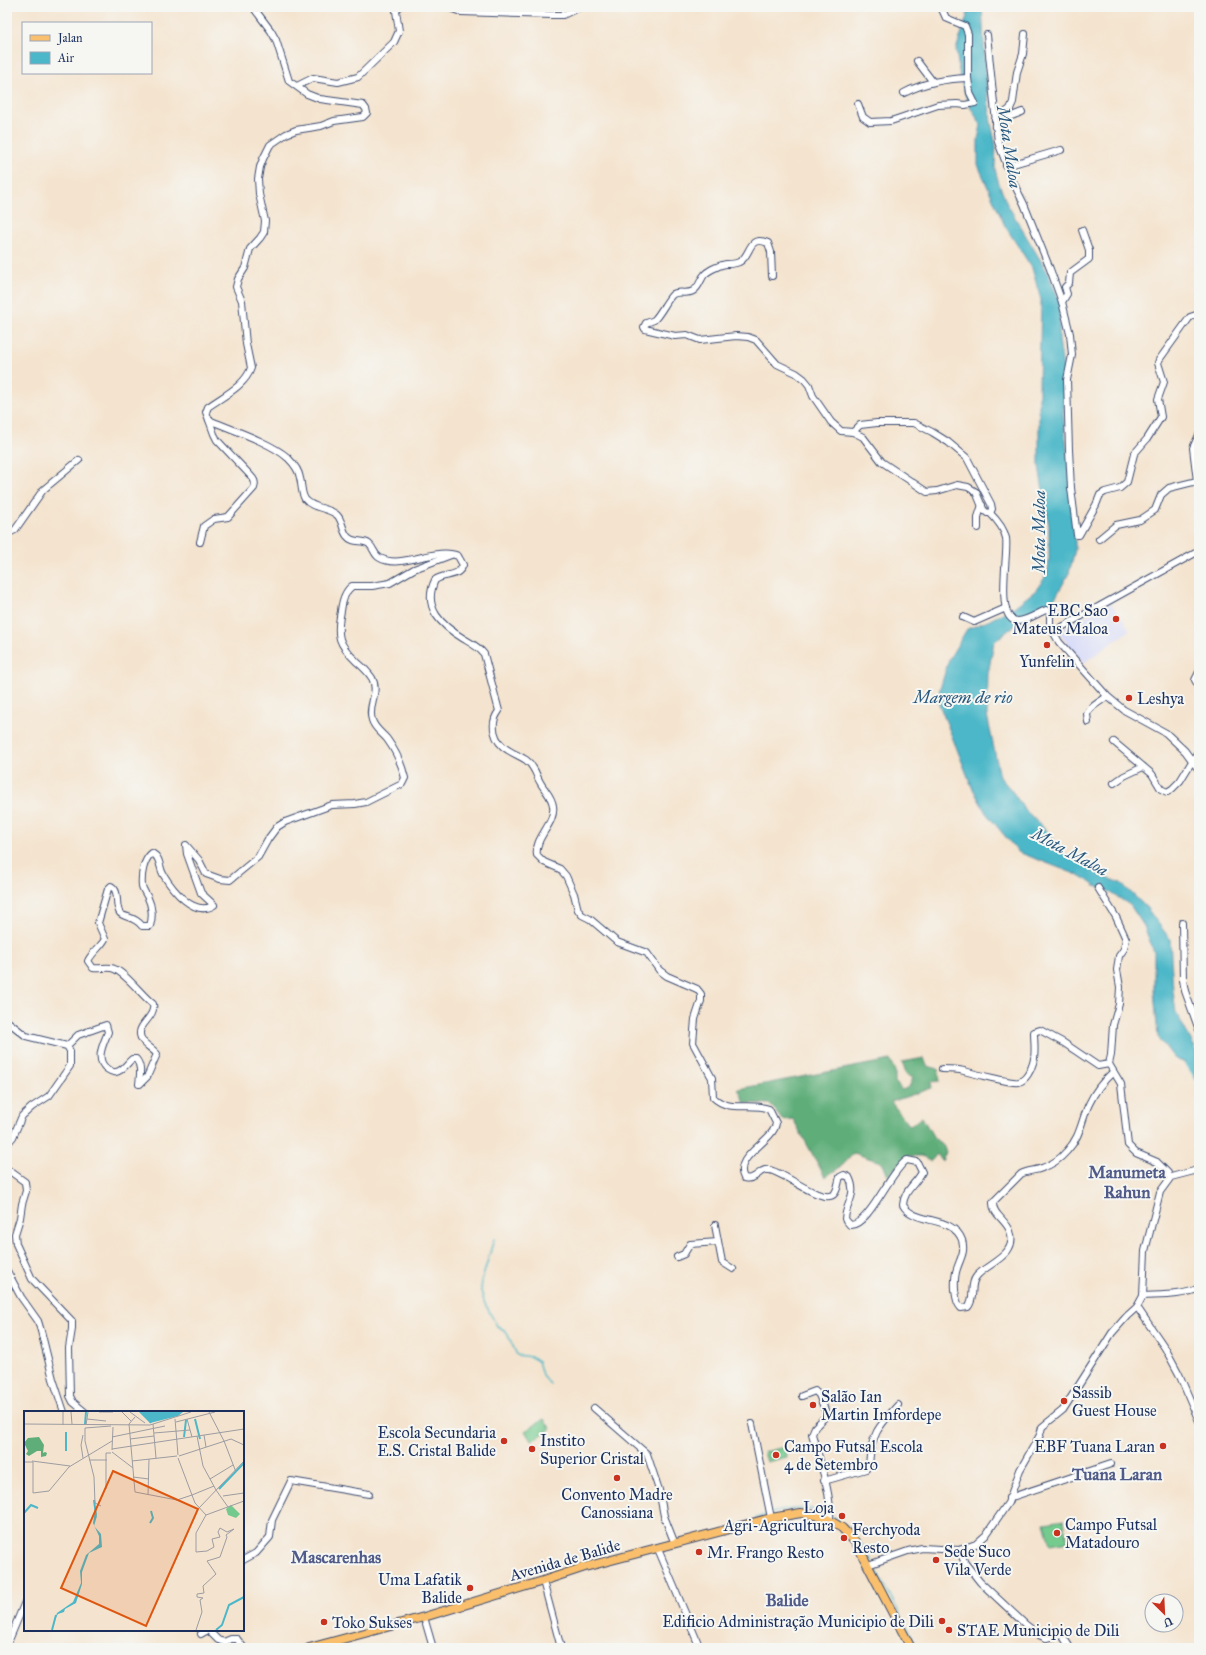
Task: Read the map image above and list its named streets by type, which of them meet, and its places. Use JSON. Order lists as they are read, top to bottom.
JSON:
{
  "streets": {
    "main road": ["Avenida de Balide"]
  },
  "districts": [
    "Manumeta Rahun",
    "Tuana Laran",
    "Mascarenhas",
    "Balide"
  ],
  "water": ["Mota Maloa", "Margem de rio"],
  "places": [
    "EBC Sao Mateus Maloa",
    "Yunfelin",
    "Leshya",
    "Sassib Guest House",
    "Salão Ian Martin Imfordepe",
    "Escola Secundaria E.S. Cristal Balide",
    "EBF Tuana Laran",
    "Instito Superior Cristal",
    "Campo Futsal Escola 4 de Setembro",
    "Convento Madre Canossiana",
    "Loja Agri-Agricultura",
    "Campo Futsal Matadouro",
    "Ferchyoda Resto",
    "Mr. Frango Resto",
    "Sede Suco Vila Verde",
    "Uma Lafatik Balide",
    "Edificio Administração Municipio de Dili",
    "Toko Sukses",
    "STAE Municipio de Dili"
  ],
  "legend": ["Jalan", "Air"],
  "north": "bottom right"
}
